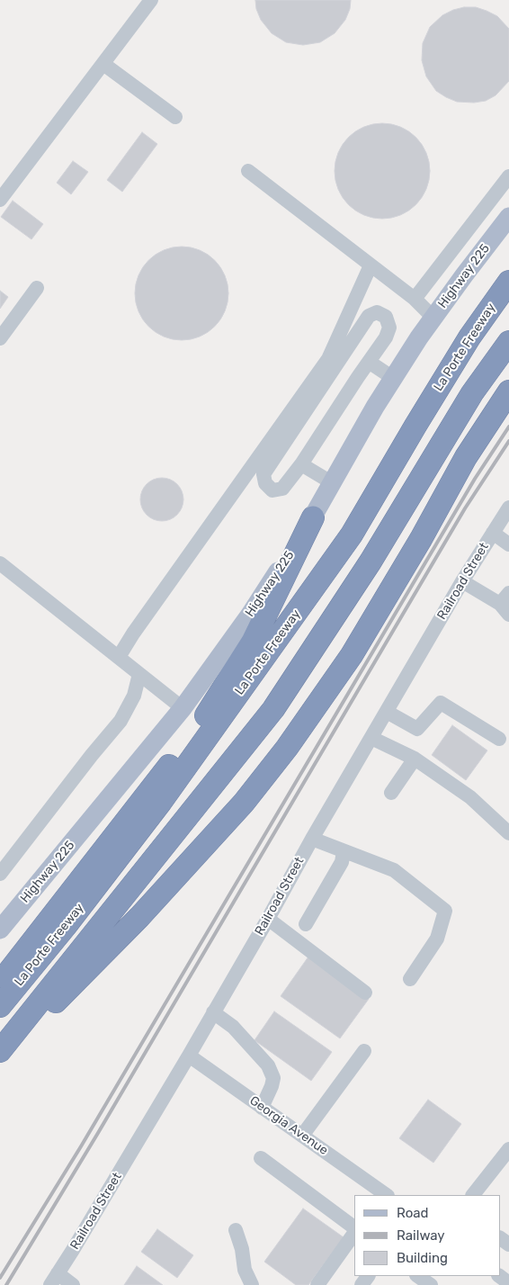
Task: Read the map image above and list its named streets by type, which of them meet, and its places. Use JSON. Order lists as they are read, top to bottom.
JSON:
{
  "streets": {
    "highway": ["La Porte Freeway"],
    "main road": ["Highway 225"],
    "street": ["Railroad Street", "Georgia Avenue"]
  },
  "crossings": [
    ["Railroad Street", "Georgia Avenue"]
  ],
  "legend": ["Road", "Railway", "Building"]
}
